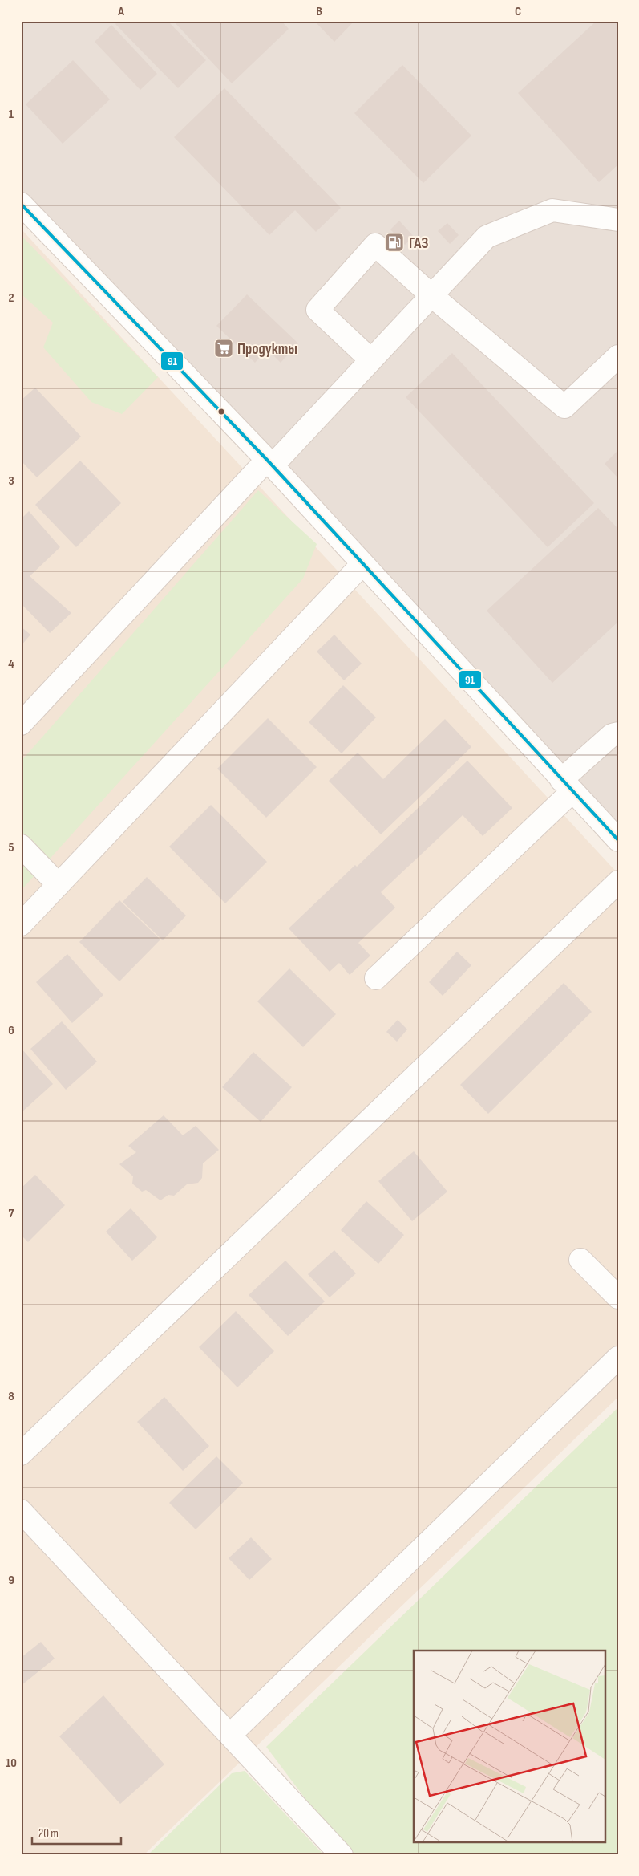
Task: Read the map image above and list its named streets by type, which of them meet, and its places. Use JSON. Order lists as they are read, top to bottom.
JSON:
{
  "places": {
    "fuel station": ["ГАЗ"],
    "supermarket": ["Продукты"]
  },
  "lines": ["transit line 91"],
  "scale_bar": "20 m",
  "grid": {
    "columns": ["A", "B", "C"],
    "rows": [
      "1",
      "2",
      "3",
      "4",
      "5",
      "6",
      "7",
      "8",
      "9",
      "10"
    ]
  }
}
